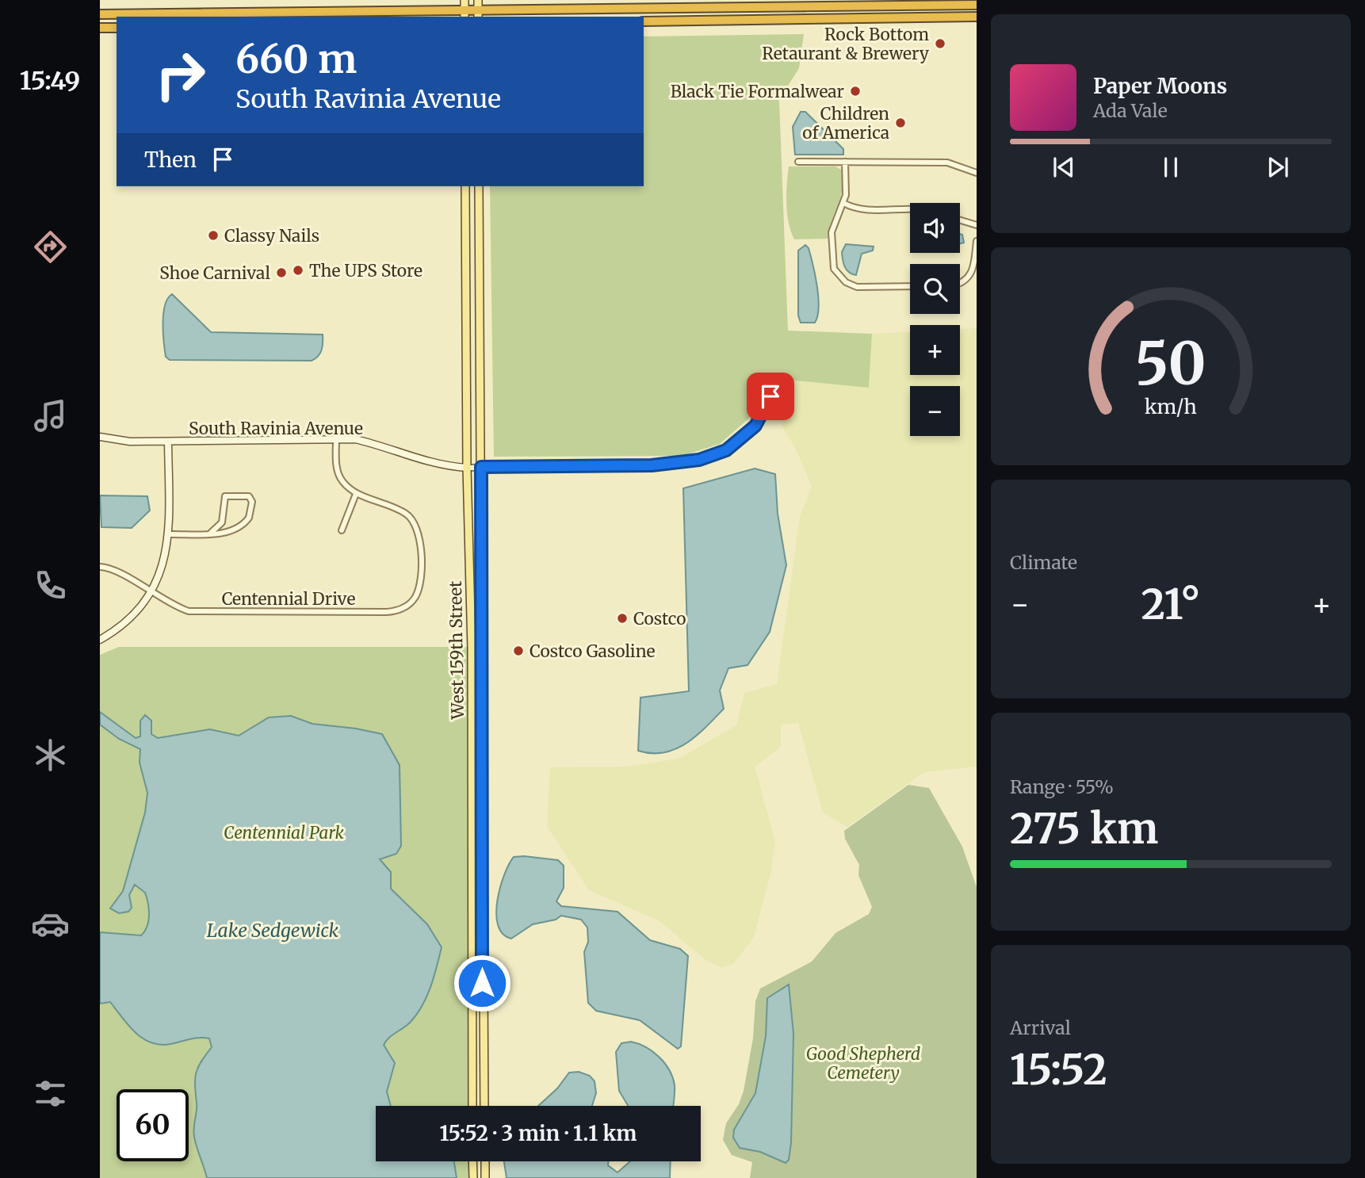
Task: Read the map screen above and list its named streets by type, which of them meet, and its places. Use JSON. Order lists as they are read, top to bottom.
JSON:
{
  "streets": {
    "main road": ["West 159th Street"],
    "street": ["South Ravinia Avenue", "Centennial Drive"]
  },
  "crossings": [
    ["South Ravinia Avenue", "West 159th Street"]
  ],
  "water": ["Lake Sedgewick"],
  "parks": ["Centennial Park", "Good Shepherd Cemetery"],
  "places": [
    "Rock Bottom Retaurant & Brewery",
    "Black Tie Formalwear",
    "Children of America",
    "Classy Nails",
    "The UPS Store",
    "Shoe Carnival",
    "Costco",
    "Costco Gasoline"
  ],
  "page": {
    "tabs": "15:49",
    "turn": ["660 m", "South Ravinia Avenue"],
    "song": ["Paper Moons", "Ada Vale"],
    "then": "Then",
    "map_buttons": ["+", "−"],
    "tile": [
      "Climate",
      ["Range · 55%", "275 km"],
      ["Arrival", "15:52"]
    ],
    "heat": ["−", "21°", "+"],
    "limit": "60",
    "trip": "15:52 · 3 min · 1.1 km",
    "gauge": ["50", "km/h"]
  }
}
